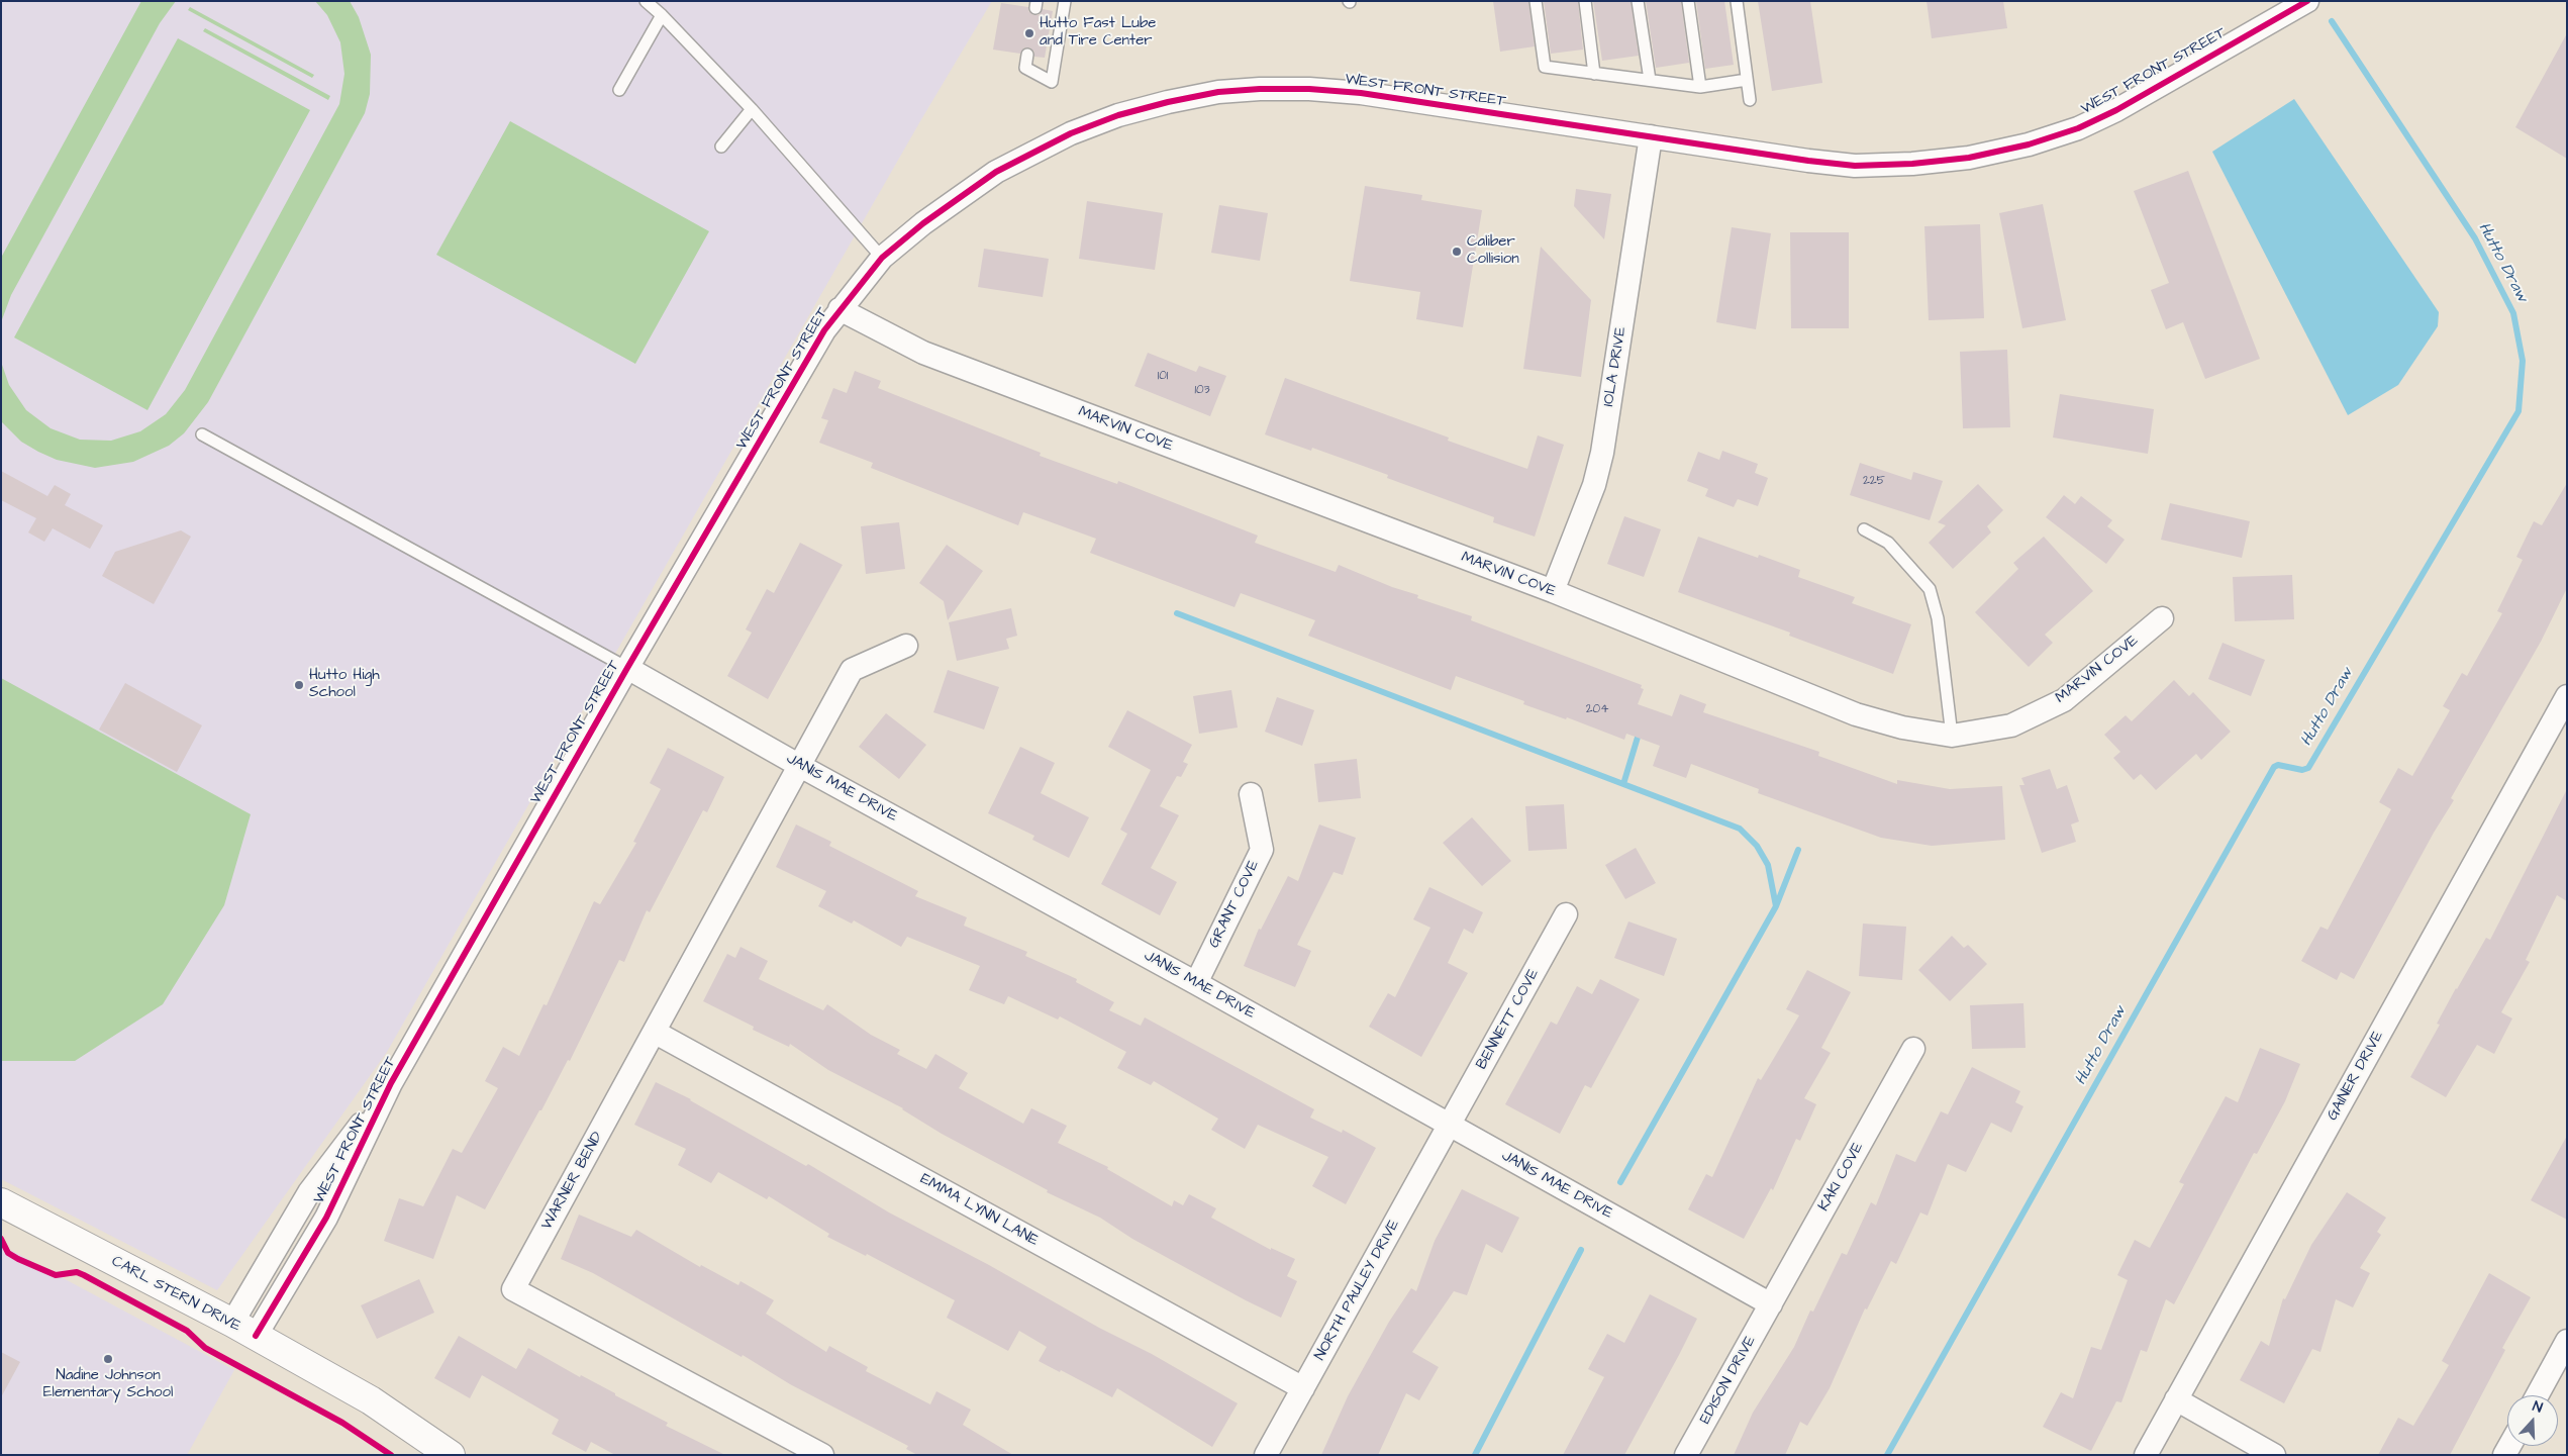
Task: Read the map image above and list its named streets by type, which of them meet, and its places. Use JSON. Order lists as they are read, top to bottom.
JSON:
{
  "streets": {
    "street": [
      "WEST FRONT STREET",
      "IOLA DRIVE",
      "MARVIN COVE",
      "JANIS MAE DRIVE",
      "GRANT COVE",
      "BENNETT COVE",
      "GAINER DRIVE",
      "KAKI COVE",
      "WARNER BEND",
      "EMMA LYNN LANE",
      "NORTH PAULEY DRIVE",
      "CARL STERN DRIVE",
      "EDISON DRIVE"
    ]
  },
  "crossings": [
    ["WEST FRONT STREET", "IOLA DRIVE"],
    ["WEST FRONT STREET", "MARVIN COVE"],
    ["WEST FRONT STREET", "JANIS MAE DRIVE"],
    ["WEST FRONT STREET", "CARL STERN DRIVE"],
    ["IOLA DRIVE", "MARVIN COVE"],
    ["JANIS MAE DRIVE", "GRANT COVE"],
    ["JANIS MAE DRIVE", "BENNETT COVE"],
    ["JANIS MAE DRIVE", "KAKI COVE"],
    ["JANIS MAE DRIVE", "WARNER BEND"],
    ["JANIS MAE DRIVE", "NORTH PAULEY DRIVE"],
    ["JANIS MAE DRIVE", "EDISON DRIVE"],
    ["BENNETT COVE", "NORTH PAULEY DRIVE"],
    ["KAKI COVE", "EDISON DRIVE"],
    ["WARNER BEND", "EMMA LYNN LANE"],
    ["EMMA LYNN LANE", "NORTH PAULEY DRIVE"]
  ],
  "water": ["Hutto Draw"],
  "places": [
    "Hutto Fast Lube and Tire Center",
    "Caliber Collision",
    "Hutto High School",
    "Nadine Johnson Elementary School"
  ],
  "house_numbers": [
    "101",
    "103",
    "225",
    "204"
  ],
  "north": "top"
}
